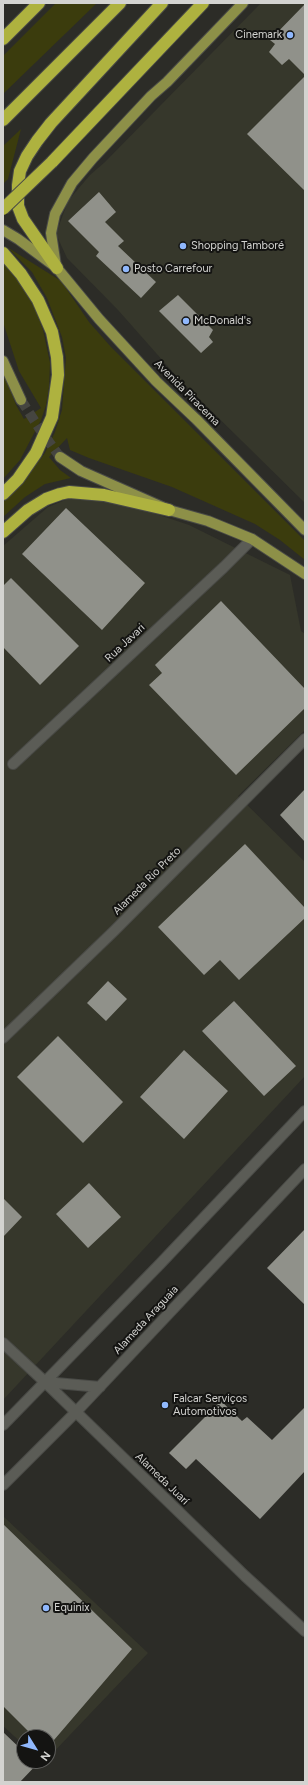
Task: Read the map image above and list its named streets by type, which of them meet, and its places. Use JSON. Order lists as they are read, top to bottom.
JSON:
{
  "streets": {
    "main road": ["Avenida Piracema"],
    "street": [
      "Rua Javari",
      "Alameda Rio Preto",
      "Alameda Araguaia",
      "Alameda Juarí"
    ]
  },
  "crossings": [
    ["Alameda Araguaia", "Alameda Juarí"]
  ],
  "places": [
    "Cinemark",
    "Shopping Tamboré",
    "Posto Carrefour",
    "McDonald's",
    "Falcar Serviços Automotivos",
    "Equinix"
  ],
  "north": "bottom right"
}
